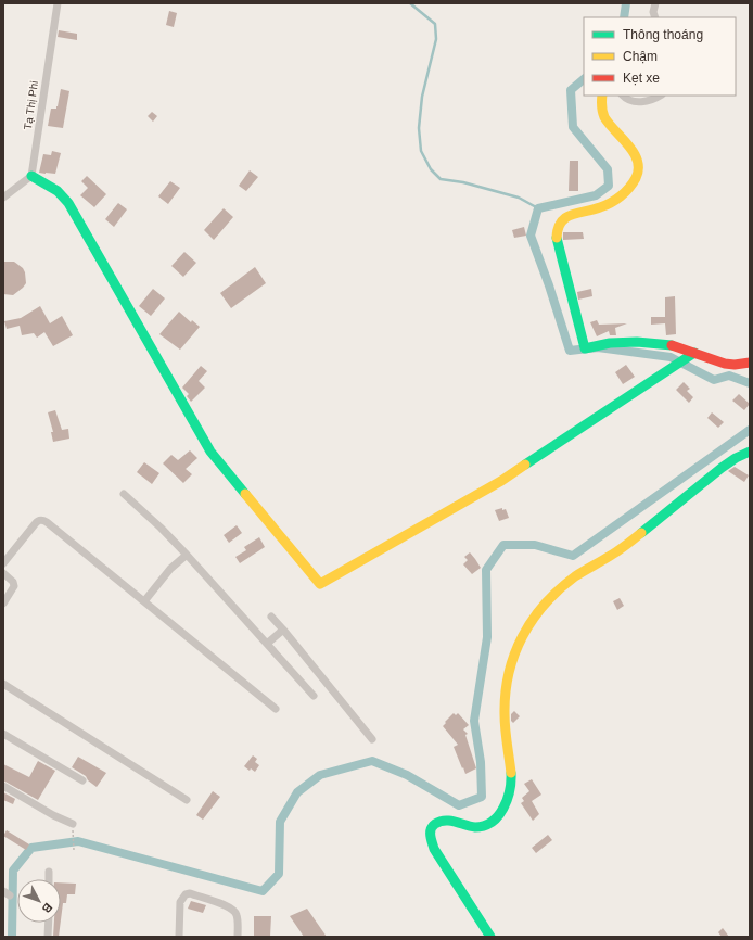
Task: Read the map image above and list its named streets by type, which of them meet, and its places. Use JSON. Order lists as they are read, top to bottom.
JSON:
{
  "streets": {
    "street": ["Tạ Thị Phi"]
  },
  "legend": ["Thông thoáng", "Chậm", "Kẹt xe"],
  "north": "bottom right"
}
